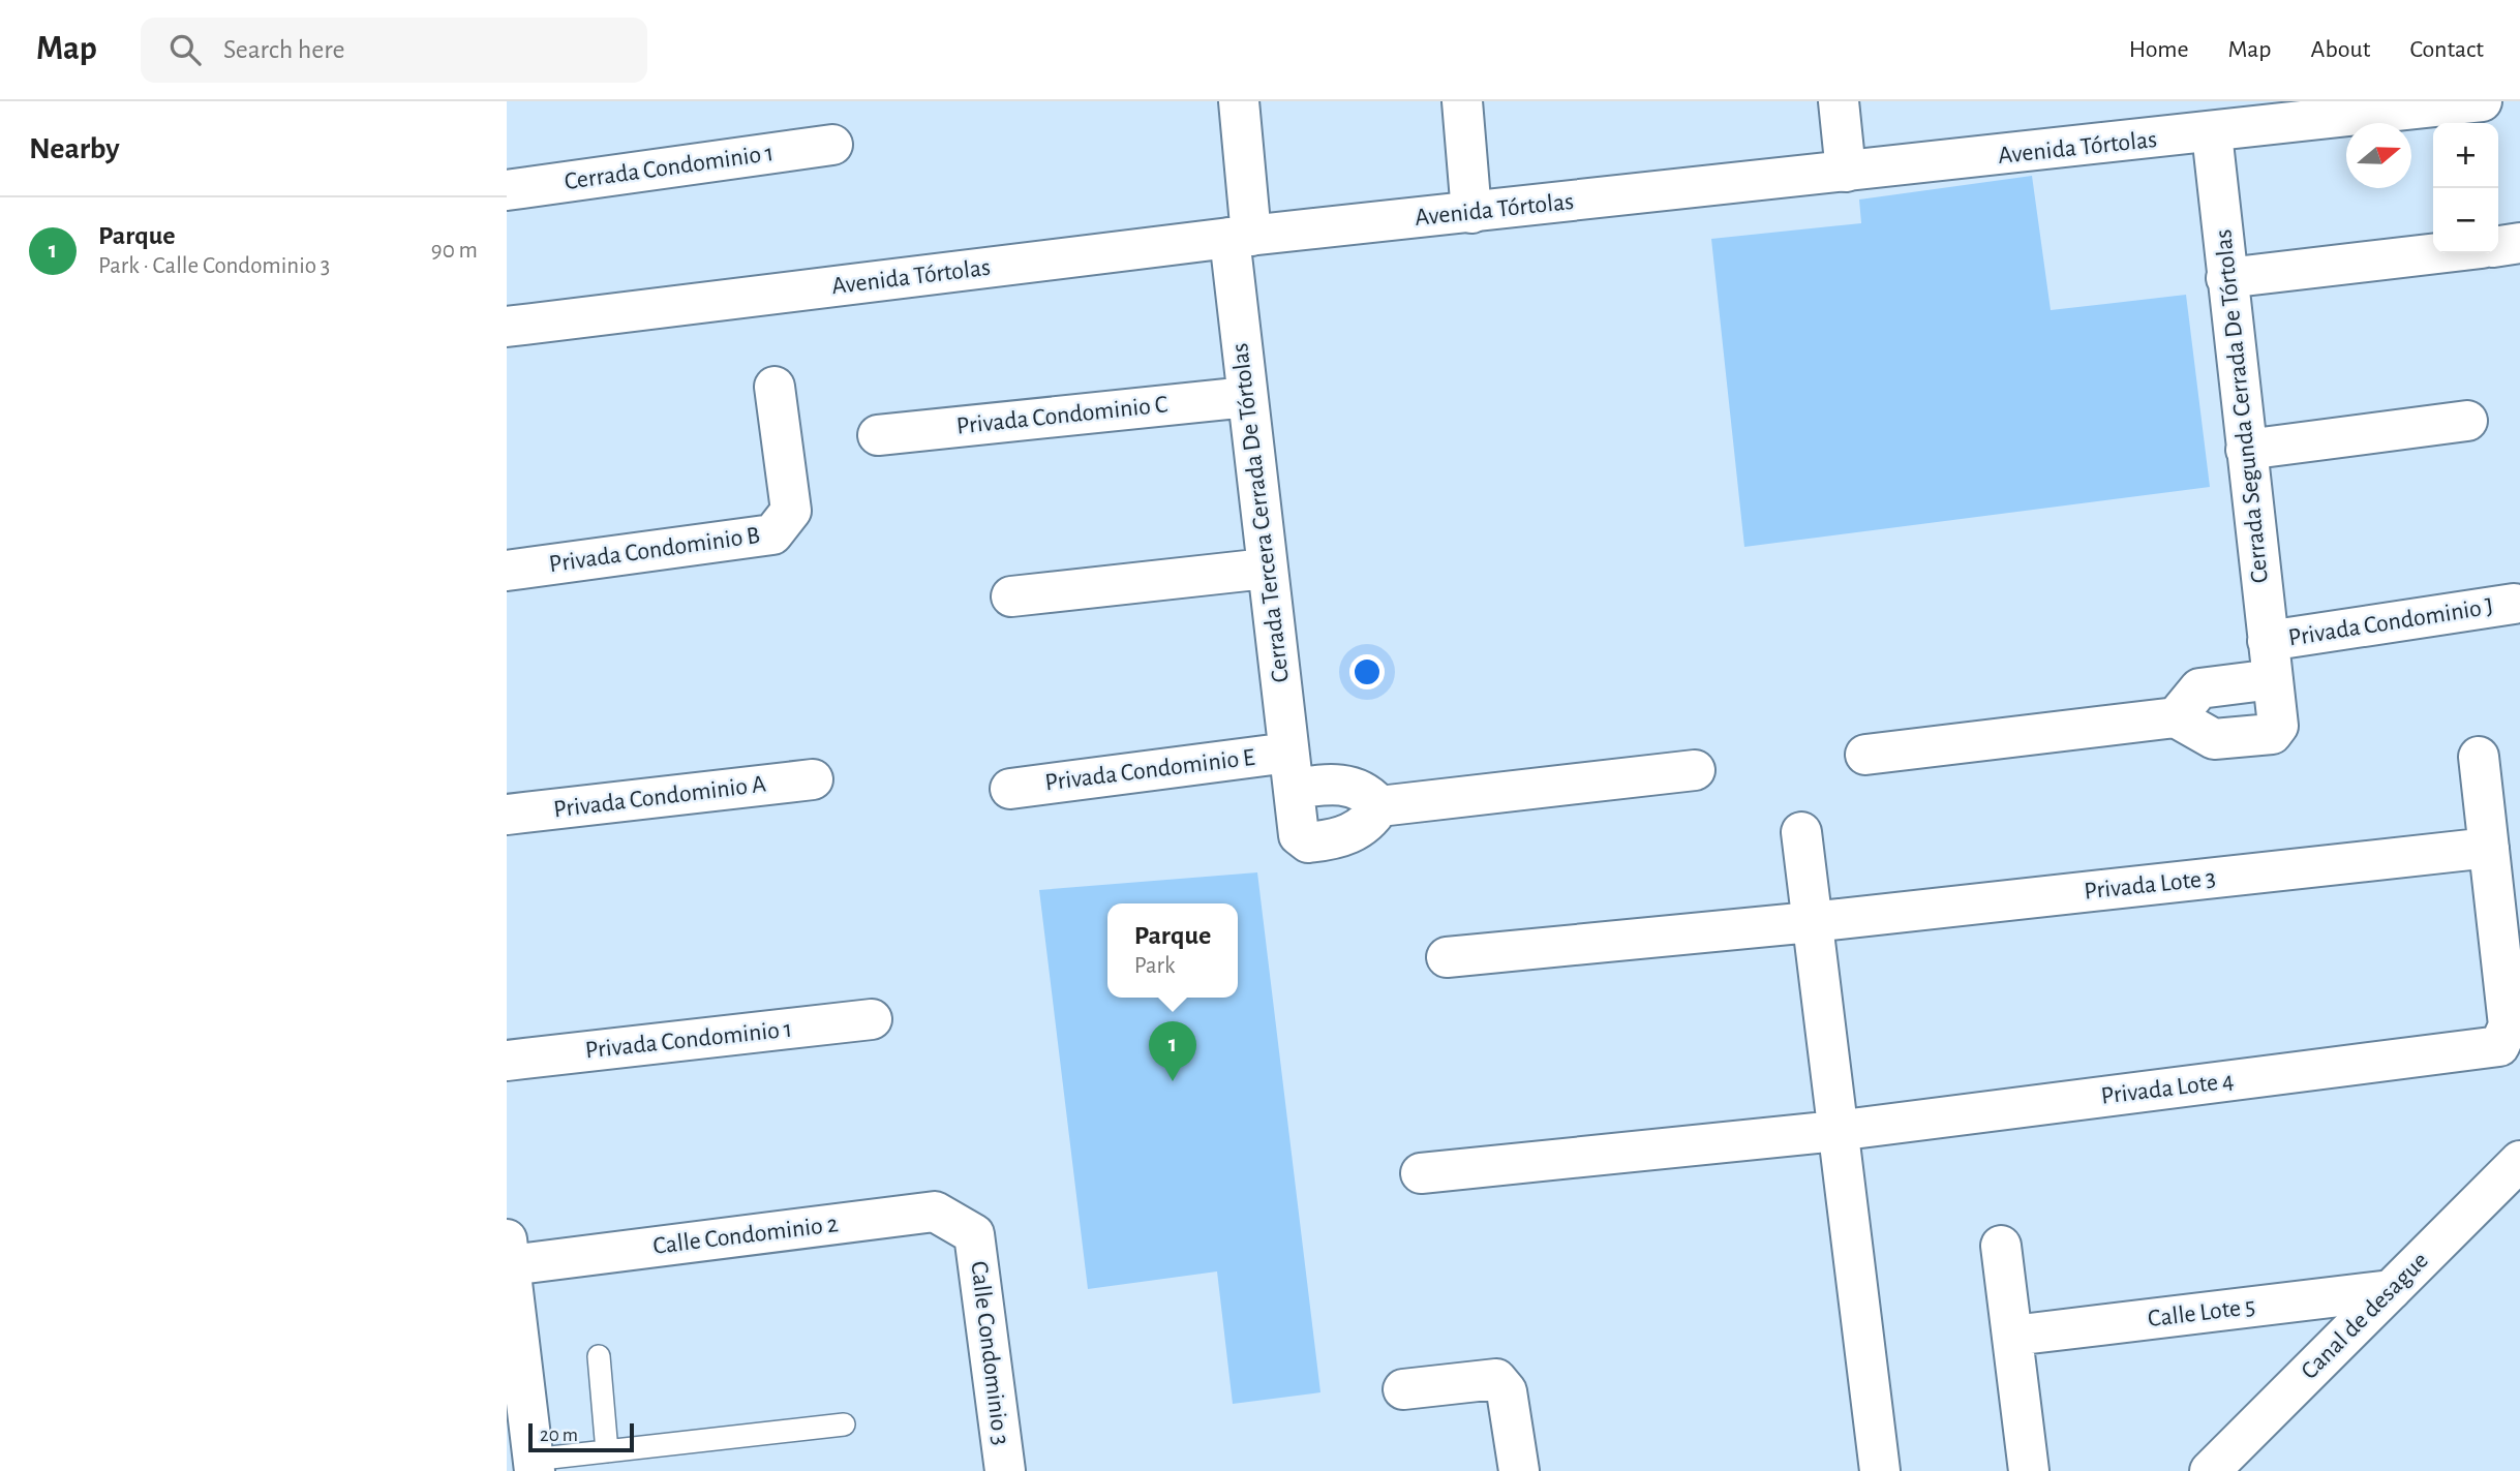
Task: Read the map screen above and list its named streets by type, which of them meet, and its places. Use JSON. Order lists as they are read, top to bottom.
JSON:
{
  "streets": {
    "street": [
      "Avenida Tórtolas",
      "Cerrada Condominio 1",
      "Cerrada Segunda Cerrada De Tórtolas",
      "Privada Condominio C",
      "Cerrada Tercera Cerrada De Tórtolas",
      "Privada Condominio B",
      "Privada Condominio J",
      "Privada Condominio E",
      "Privada Condominio A",
      "Privada Lote 3",
      "Privada Condominio 1",
      "Privada Lote 4",
      "Calle Condominio 2",
      "Calle Lote 5",
      "Canal de desague",
      "Calle Condominio 3"
    ]
  },
  "crossings": [
    ["Avenida Tórtolas", "Cerrada Segunda Cerrada De Tórtolas"],
    ["Avenida Tórtolas", "Cerrada Tercera Cerrada De Tórtolas"],
    ["Cerrada Segunda Cerrada De Tórtolas", "Privada Condominio J"],
    ["Privada Condominio C", "Cerrada Tercera Cerrada De Tórtolas"],
    ["Cerrada Tercera Cerrada De Tórtolas", "Privada Condominio E"],
    ["Privada Lote 3", "Privada Lote 4"],
    ["Calle Condominio 2", "Calle Condominio 3"],
    ["Calle Lote 5", "Canal de desague"]
  ],
  "scale_bar": "20 m",
  "north": "right",
  "page": {
    "header": "Map",
    "search": "Search here",
    "nav": [
      "Home",
      "Map",
      "About",
      "Contact"
    ],
    "heading": "Nearby",
    "map_buttons": ["+", "−"],
    "list": [
      {
        "mark": "1",
        "name": "Parque",
        "note": "Park · Calle Condominio 3",
        "value": "90 m"
      }
    ],
    "popup": ["Parque", "Park"],
    "pins": "1",
    "scale": "20 m"
  }
}
